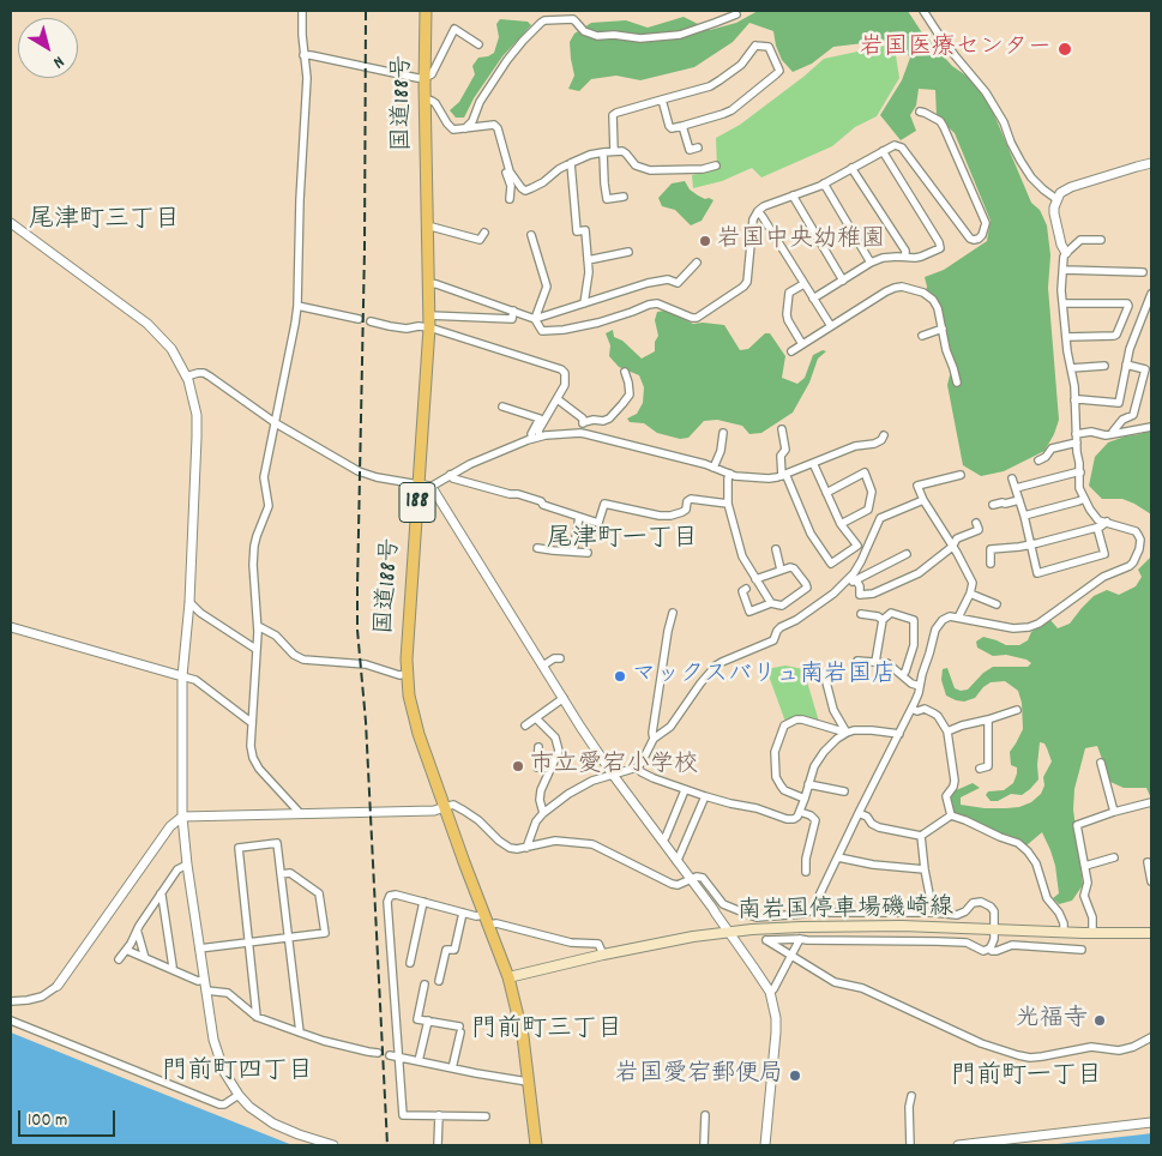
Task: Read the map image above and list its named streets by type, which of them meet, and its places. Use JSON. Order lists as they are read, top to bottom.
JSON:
{
  "streets": {
    "highway": ["国道188号", "188"],
    "main road": ["南岩国停車場磯崎線"]
  },
  "crossings": [
    ["国道188号", "南岩国停車場磯崎線"]
  ],
  "districts": [
    "尾津町三丁目",
    "尾津町一丁目",
    "門前町三丁目",
    "門前町四丁目",
    "門前町一丁目"
  ],
  "places": [
    "岩国医療センター",
    "岩国中央幼稚園",
    "マックスバリュ南岩国店",
    "市立愛宕小学校",
    "光福寺",
    "岩国愛宕郵便局"
  ],
  "scale_bar": "100 m",
  "north": "bottom right"
}
